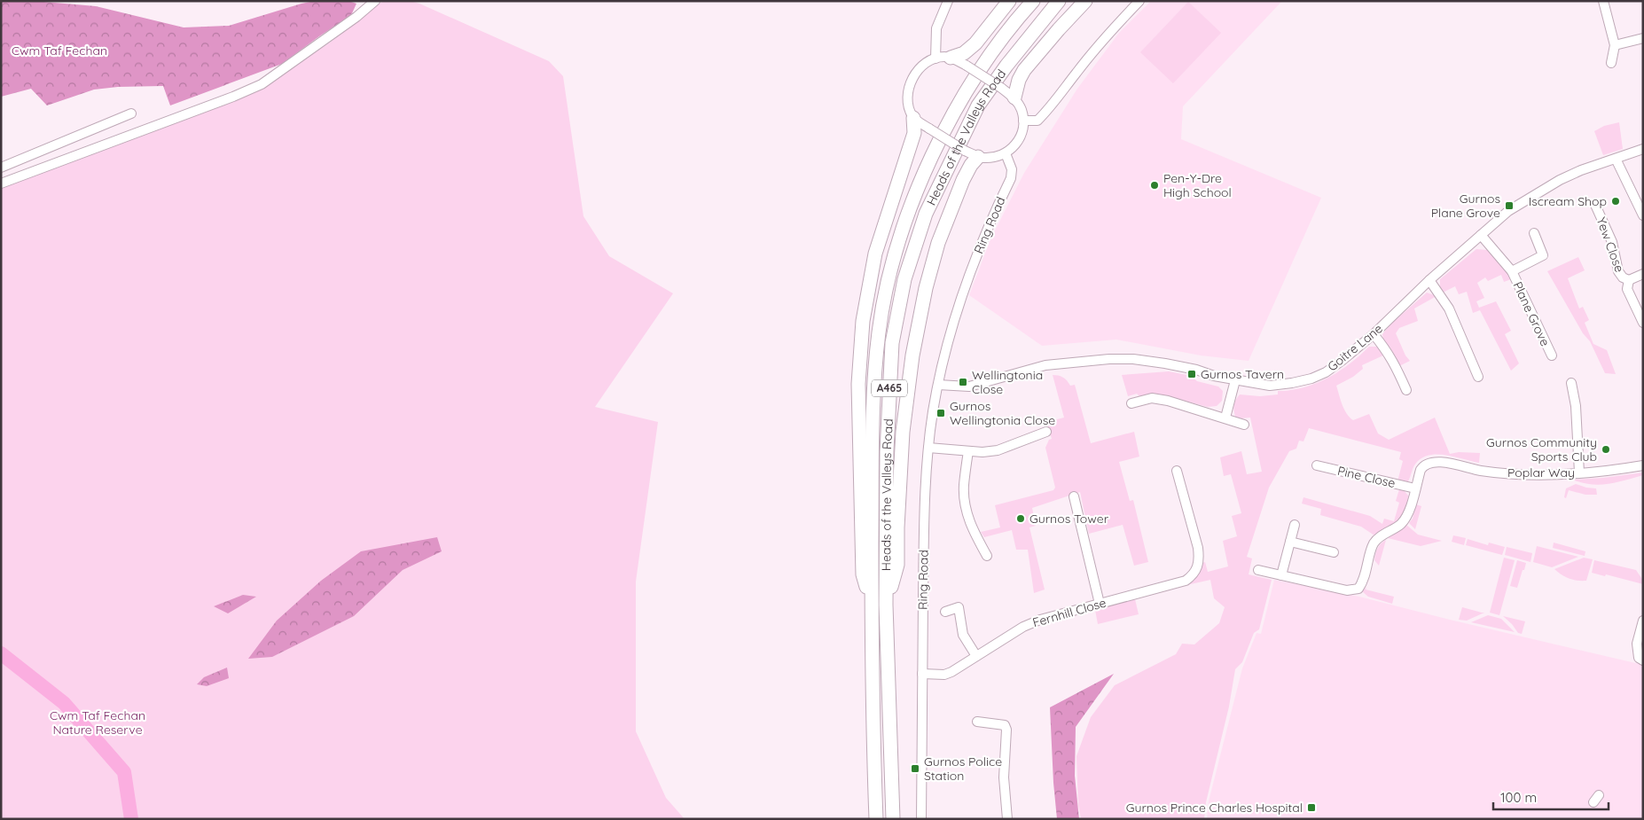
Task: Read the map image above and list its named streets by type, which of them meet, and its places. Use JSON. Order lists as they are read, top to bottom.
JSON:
{
  "streets": {
    "highway": ["Heads of the Valleys Road", "A465"],
    "street": [
      "Ring Road",
      "Yew Close",
      "Plane Grove",
      "Goitre Lane",
      "Poplar Way",
      "Pine Close",
      "Fernhill Close"
    ]
  },
  "crossings": [
    ["Ring Road", "Goitre Lane"],
    ["Ring Road", "Fernhill Close"],
    ["Plane Grove", "Goitre Lane"],
    ["Poplar Way", "Pine Close"]
  ],
  "parks": ["Cwm Taf Fechan", "Cwm Taf Fechan Nature Reserve"],
  "places": {
    "other": [
      "Pen-Y-Dre High School",
      "Iscream Shop",
      "Gurnos Community Sports Club",
      "Gurnos Tower"
    ],
    "transit": [
      "Gurnos Plane Grove",
      "Gurnos Tavern",
      "Wellingtonia Close",
      "Gurnos Wellingtonia Close",
      "Gurnos Police Station",
      "Gurnos Prince Charles Hospital"
    ]
  },
  "scale_bar": "100 m"
}
